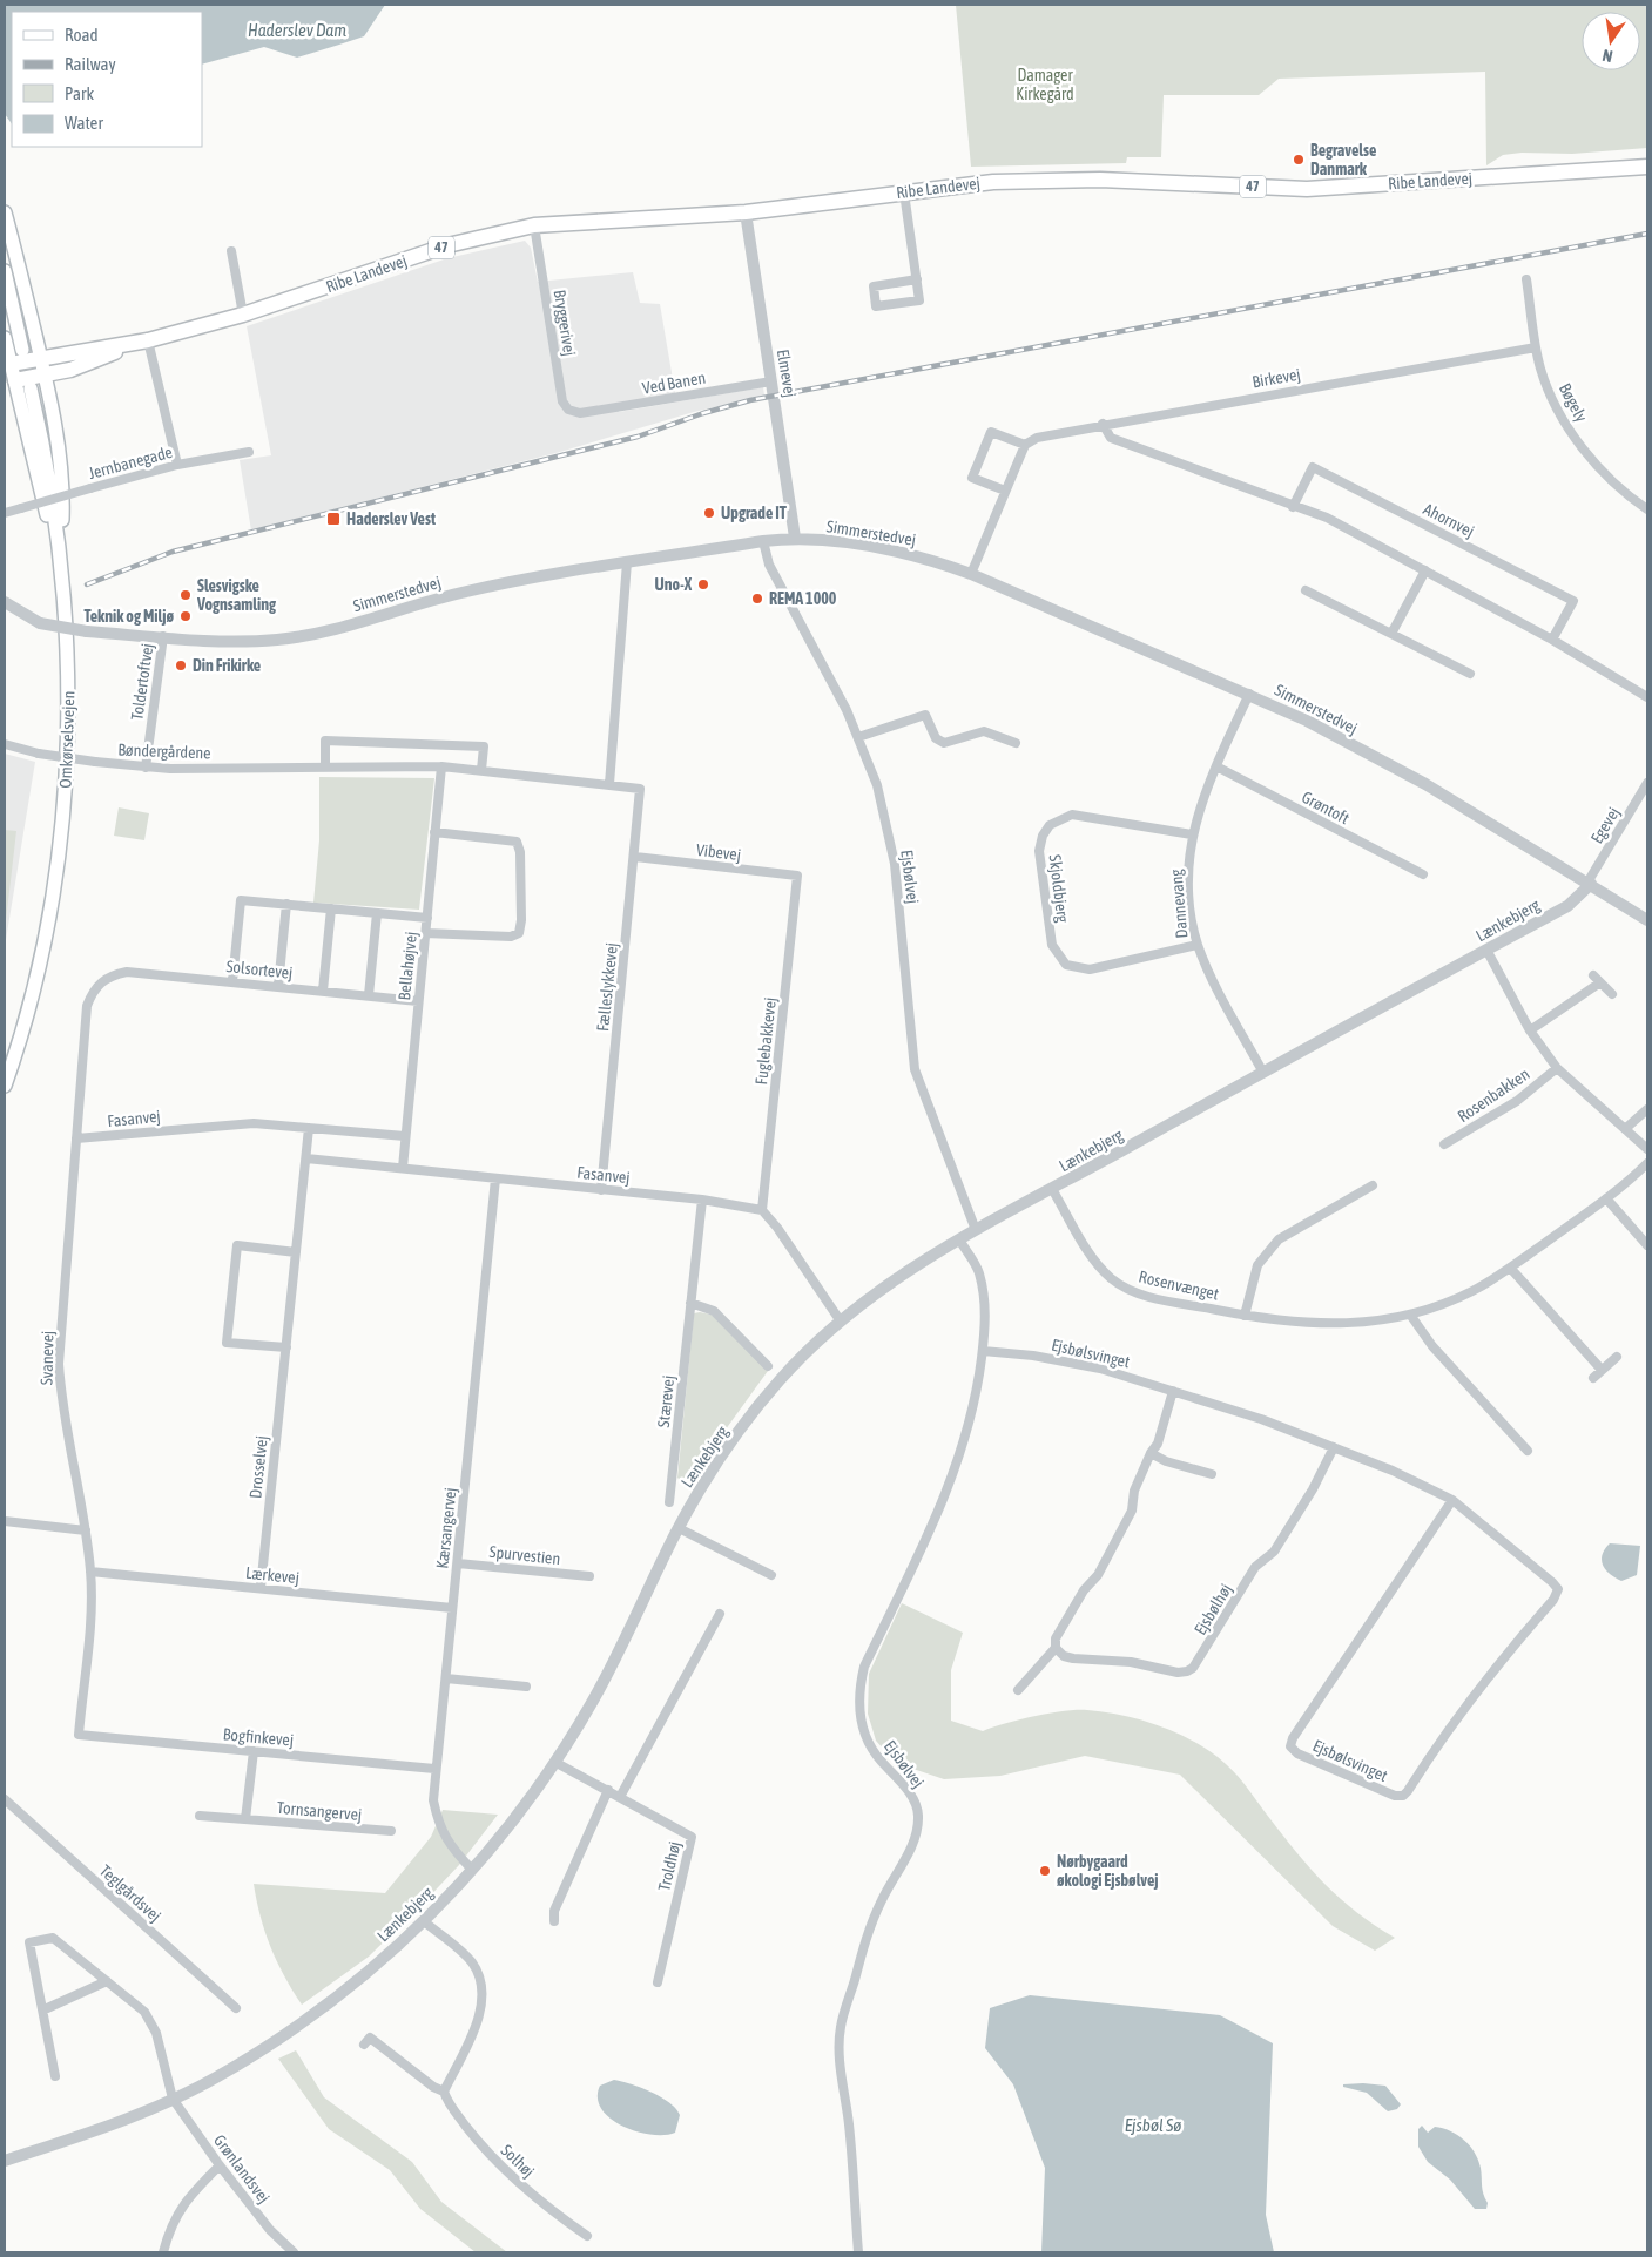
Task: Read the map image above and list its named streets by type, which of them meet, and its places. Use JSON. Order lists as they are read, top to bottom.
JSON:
{
  "streets": {
    "main road": ["Ribe Landevej", "47", "Omkørselsvejen"],
    "street": [
      "Bryggerivej",
      "Elmevej",
      "Birkevej",
      "Ved Banen",
      "Bøgely",
      "Jernbanegade",
      "Ahornvej",
      "Simmerstedvej",
      "Toldertoftvej",
      "Bøndergårdene",
      "Grøntoft",
      "Egevej",
      "Vibevej",
      "Ejsbølvej",
      "Skjoldbjerg",
      "Dannevang",
      "Lænkebjerg",
      "Bellahøjvej",
      "Solsortevej",
      "Fælleslykkevej",
      "Fuglebakkevej",
      "Rosenbakken",
      "Fasanvej",
      "Rosenvænget",
      "Ejsbølsvinget",
      "Svanevej",
      "Stærevej",
      "Drosselvej",
      "Kærsangervej",
      "Spurvestien",
      "Lærkevej",
      "Ejsbølhøj",
      "Bogfinkevej",
      "Tornsangervej",
      "Troldhøj",
      "Teglgårdsvej",
      "Solhøj",
      "Grønlandsvej"
    ]
  },
  "crossings": [
    ["Ribe Landevej", "Bryggerivej"],
    ["Ribe Landevej", "Elmevej"],
    ["Bryggerivej", "Ved Banen"],
    ["Elmevej", "Ved Banen"],
    ["Elmevej", "Simmerstedvej"],
    ["Birkevej", "Bøgely"],
    ["Simmerstedvej", "Toldertoftvej"],
    ["Simmerstedvej", "Egevej"],
    ["Simmerstedvej", "Ejsbølvej"],
    ["Simmerstedvej", "Dannevang"],
    ["Simmerstedvej", "Lænkebjerg"],
    ["Toldertoftvej", "Bøndergårdene"],
    ["Bøndergårdene", "Bellahøjvej"],
    ["Bøndergårdene", "Fælleslykkevej"],
    ["Grøntoft", "Dannevang"],
    ["Egevej", "Lænkebjerg"],
    ["Vibevej", "Fælleslykkevej"],
    ["Vibevej", "Fuglebakkevej"],
    ["Ejsbølvej", "Lænkebjerg"],
    ["Ejsbølvej", "Ejsbølsvinget"],
    ["Skjoldbjerg", "Dannevang"],
    ["Dannevang", "Lænkebjerg"],
    ["Lænkebjerg", "Rosenvænget"],
    ["Lænkebjerg", "Kærsangervej"],
    ["Lænkebjerg", "Troldhøj"],
    ["Lænkebjerg", "Grønlandsvej"],
    ["Bellahøjvej", "Solsortevej"],
    ["Bellahøjvej", "Fasanvej"],
    ["Solsortevej", "Svanevej"],
    ["Fælleslykkevej", "Fasanvej"],
    ["Fuglebakkevej", "Fasanvej"],
    ["Fasanvej", "Svanevej"],
    ["Fasanvej", "Stærevej"],
    ["Fasanvej", "Drosselvej"],
    ["Fasanvej", "Kærsangervej"],
    ["Ejsbølsvinget", "Ejsbølhøj"],
    ["Svanevej", "Lærkevej"],
    ["Svanevej", "Bogfinkevej"],
    ["Drosselvej", "Lærkevej"],
    ["Kærsangervej", "Spurvestien"],
    ["Kærsangervej", "Lærkevej"],
    ["Kærsangervej", "Bogfinkevej"]
  ],
  "water": ["Haderslev Dam", "Ejsbøl Sø"],
  "parks": ["Damager Kirkegård"],
  "places": {
    "other": [
      "Begravelse Danmark",
      "Upgrade IT",
      "Uno-X",
      "Slesvigske Vognsamling",
      "REMA 1000",
      "Teknik og Miljø",
      "Din Frikirke",
      "Nørbygaard økologi Ejsbølvej"
    ],
    "transit": ["Haderslev Vest"]
  },
  "legend": [
    "Road",
    "Railway",
    "Park",
    "Water"
  ],
  "north": "bottom"
}
